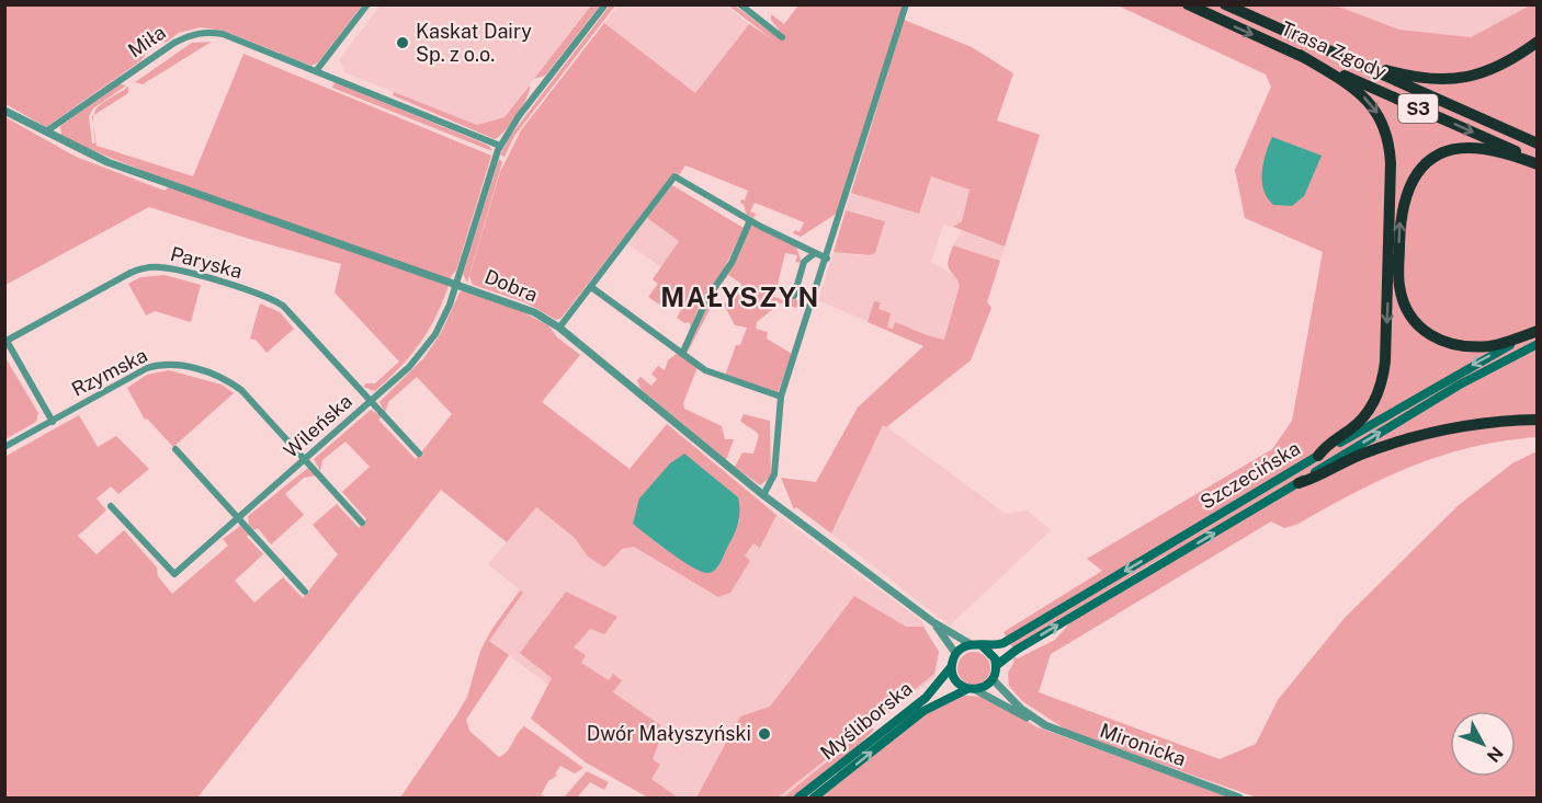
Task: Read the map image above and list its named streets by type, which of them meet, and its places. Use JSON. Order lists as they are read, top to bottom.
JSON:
{
  "streets": {
    "highway": ["Trasa Zgody", "S3"],
    "main road": ["Szczecińska", "Myśliborska"],
    "street": [
      "Miła",
      "Paryska",
      "Dobra",
      "Rzymska",
      "Wileńska",
      "Mironicka"
    ]
  },
  "crossings": [
    ["Miła", "Dobra"],
    ["Paryska", "Wileńska"],
    ["Dobra", "Wileńska"],
    ["Dobra", "Szczecińska"],
    ["Dobra", "Myśliborska"],
    ["Dobra", "Mironicka"],
    ["Rzymska", "Wileńska"],
    ["Szczecińska", "Myśliborska"],
    ["Szczecińska", "Mironicka"],
    ["Myśliborska", "Mironicka"]
  ],
  "districts": ["MAŁYSZYN"],
  "places": ["Kaskat Dairy Sp. z o.o.", "Dwór Małyszyński"],
  "north": "bottom right"
}
